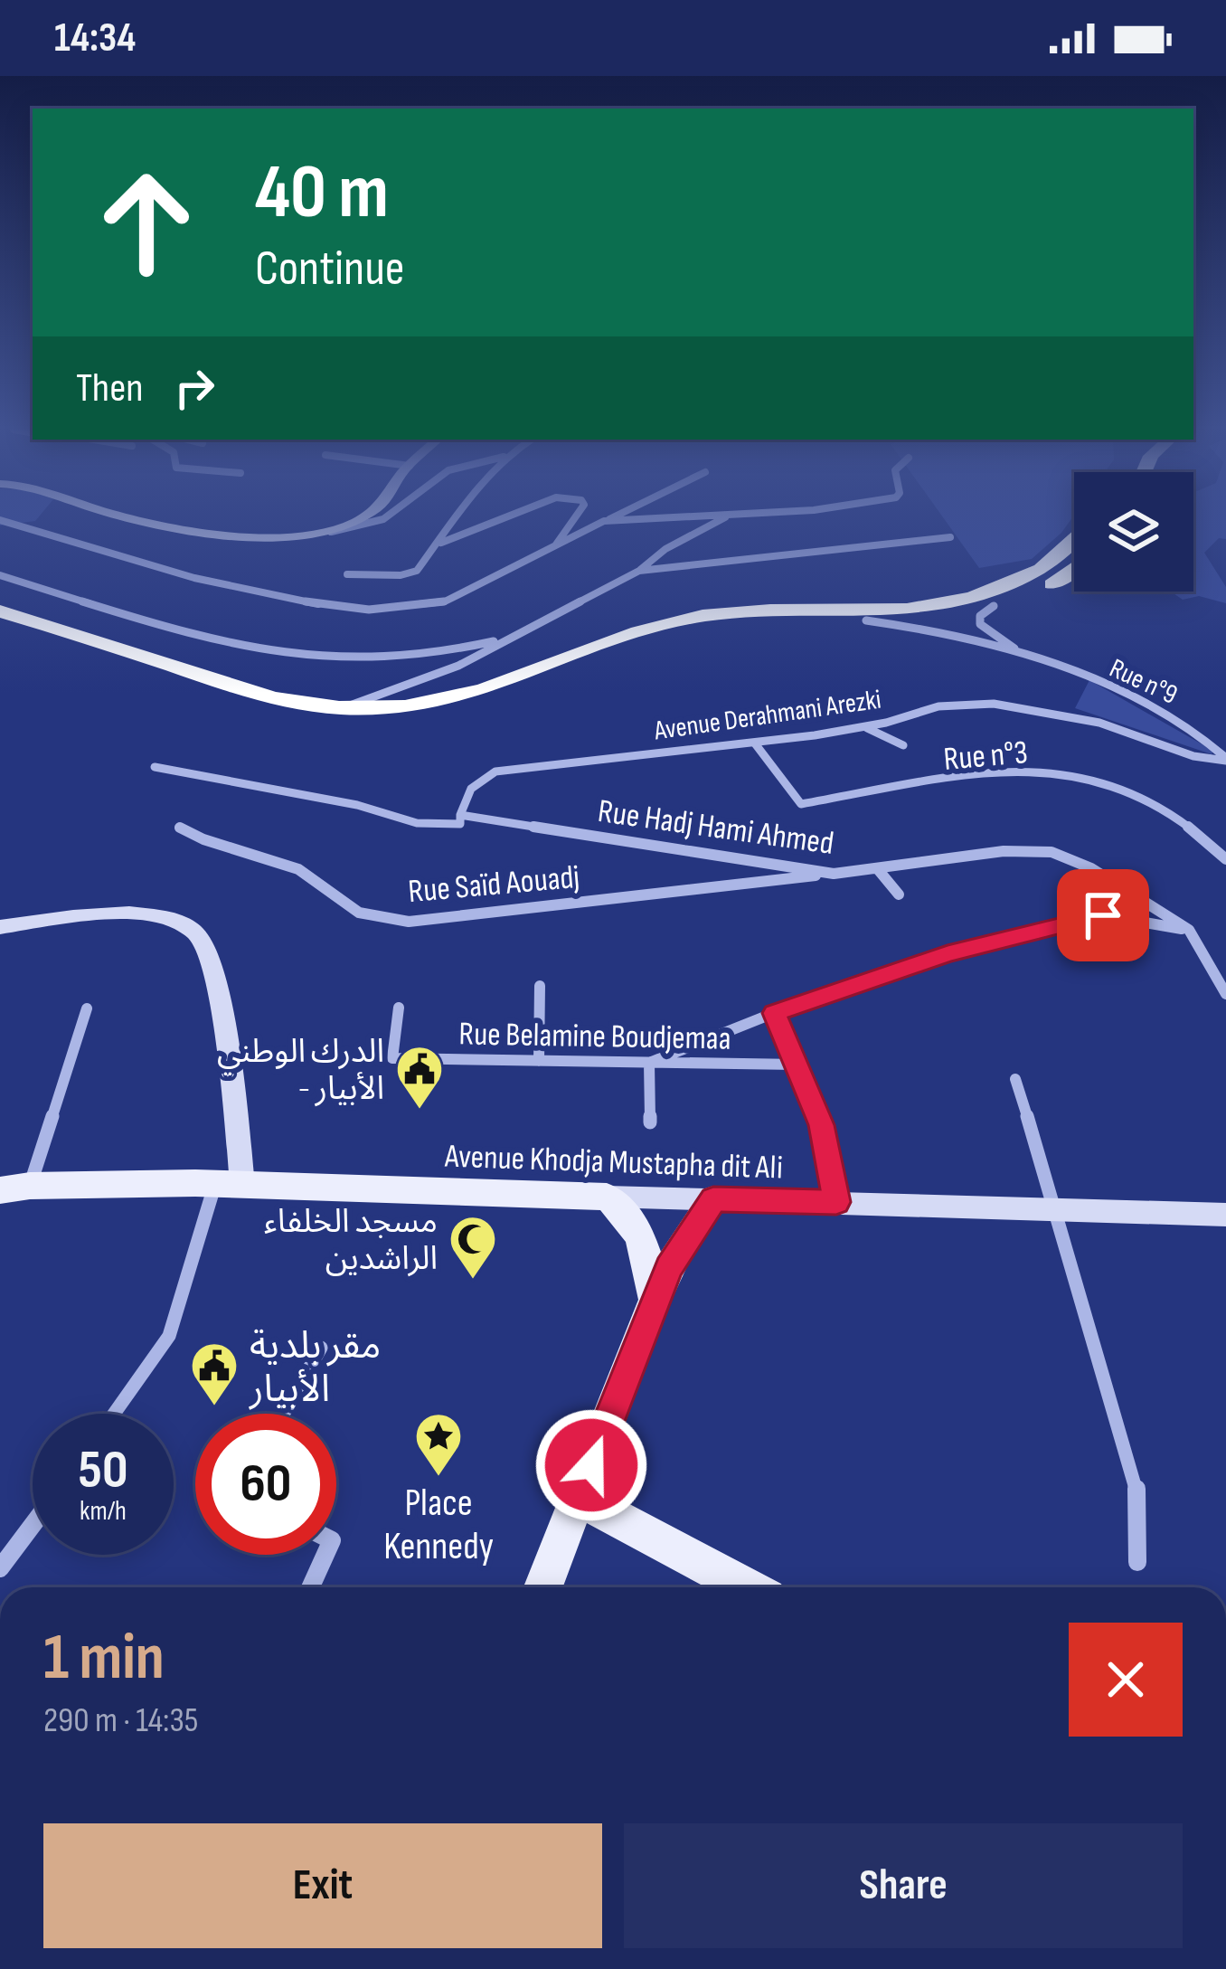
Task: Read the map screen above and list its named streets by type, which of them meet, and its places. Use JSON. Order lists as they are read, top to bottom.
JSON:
{
  "streets": {
    "main road": ["Avenue Khodja Mustapha dit Ali"],
    "street": [
      "Rue n°9",
      "Avenue Derahmani Arezki",
      "Rue n°3",
      "Rue Hadj Hami Ahmed",
      "Rue Saïd Aouadj",
      "Rue Belamine Boudjemaa"
    ]
  },
  "crossings": [
    ["Rue n°9", "Avenue Derahmani Arezki"],
    ["Avenue Derahmani Arezki", "Rue n°3"],
    ["Avenue Derahmani Arezki", "Rue Hadj Hami Ahmed"],
    ["Rue Hadj Hami Ahmed", "Rue Saïd Aouadj"]
  ],
  "places": {
    "public building": ["الدرك الوطني - الأبيار", "مقر بلدية الأبيار"],
    "mosque": ["مسجد الخلفاء الراشدين"],
    "place": ["Place Kennedy"]
  },
  "page": {
    "status": "14:34",
    "turn": ["40 m", "Continue"],
    "then": "Then",
    "speed": "50 km/h",
    "limit": "60",
    "heading": ["1 min", "290 m · 14:35"],
    "buttons": ["Exit", "Share"]
  }
}
